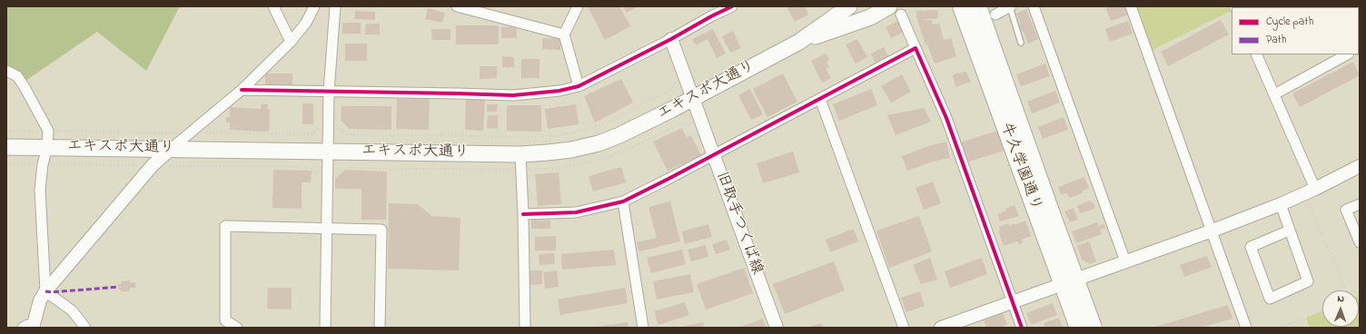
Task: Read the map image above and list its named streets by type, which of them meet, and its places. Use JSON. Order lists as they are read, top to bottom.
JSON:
{
  "streets": {
    "highway": ["牛久学園通り"],
    "main road": ["エキスポ大通り"],
    "street": ["旧取手つくば線"]
  },
  "crossings": [
    ["エキスポ大通り", "旧取手つくば線"]
  ],
  "legend": ["Cycle path", "Path"],
  "north": "top"
}
